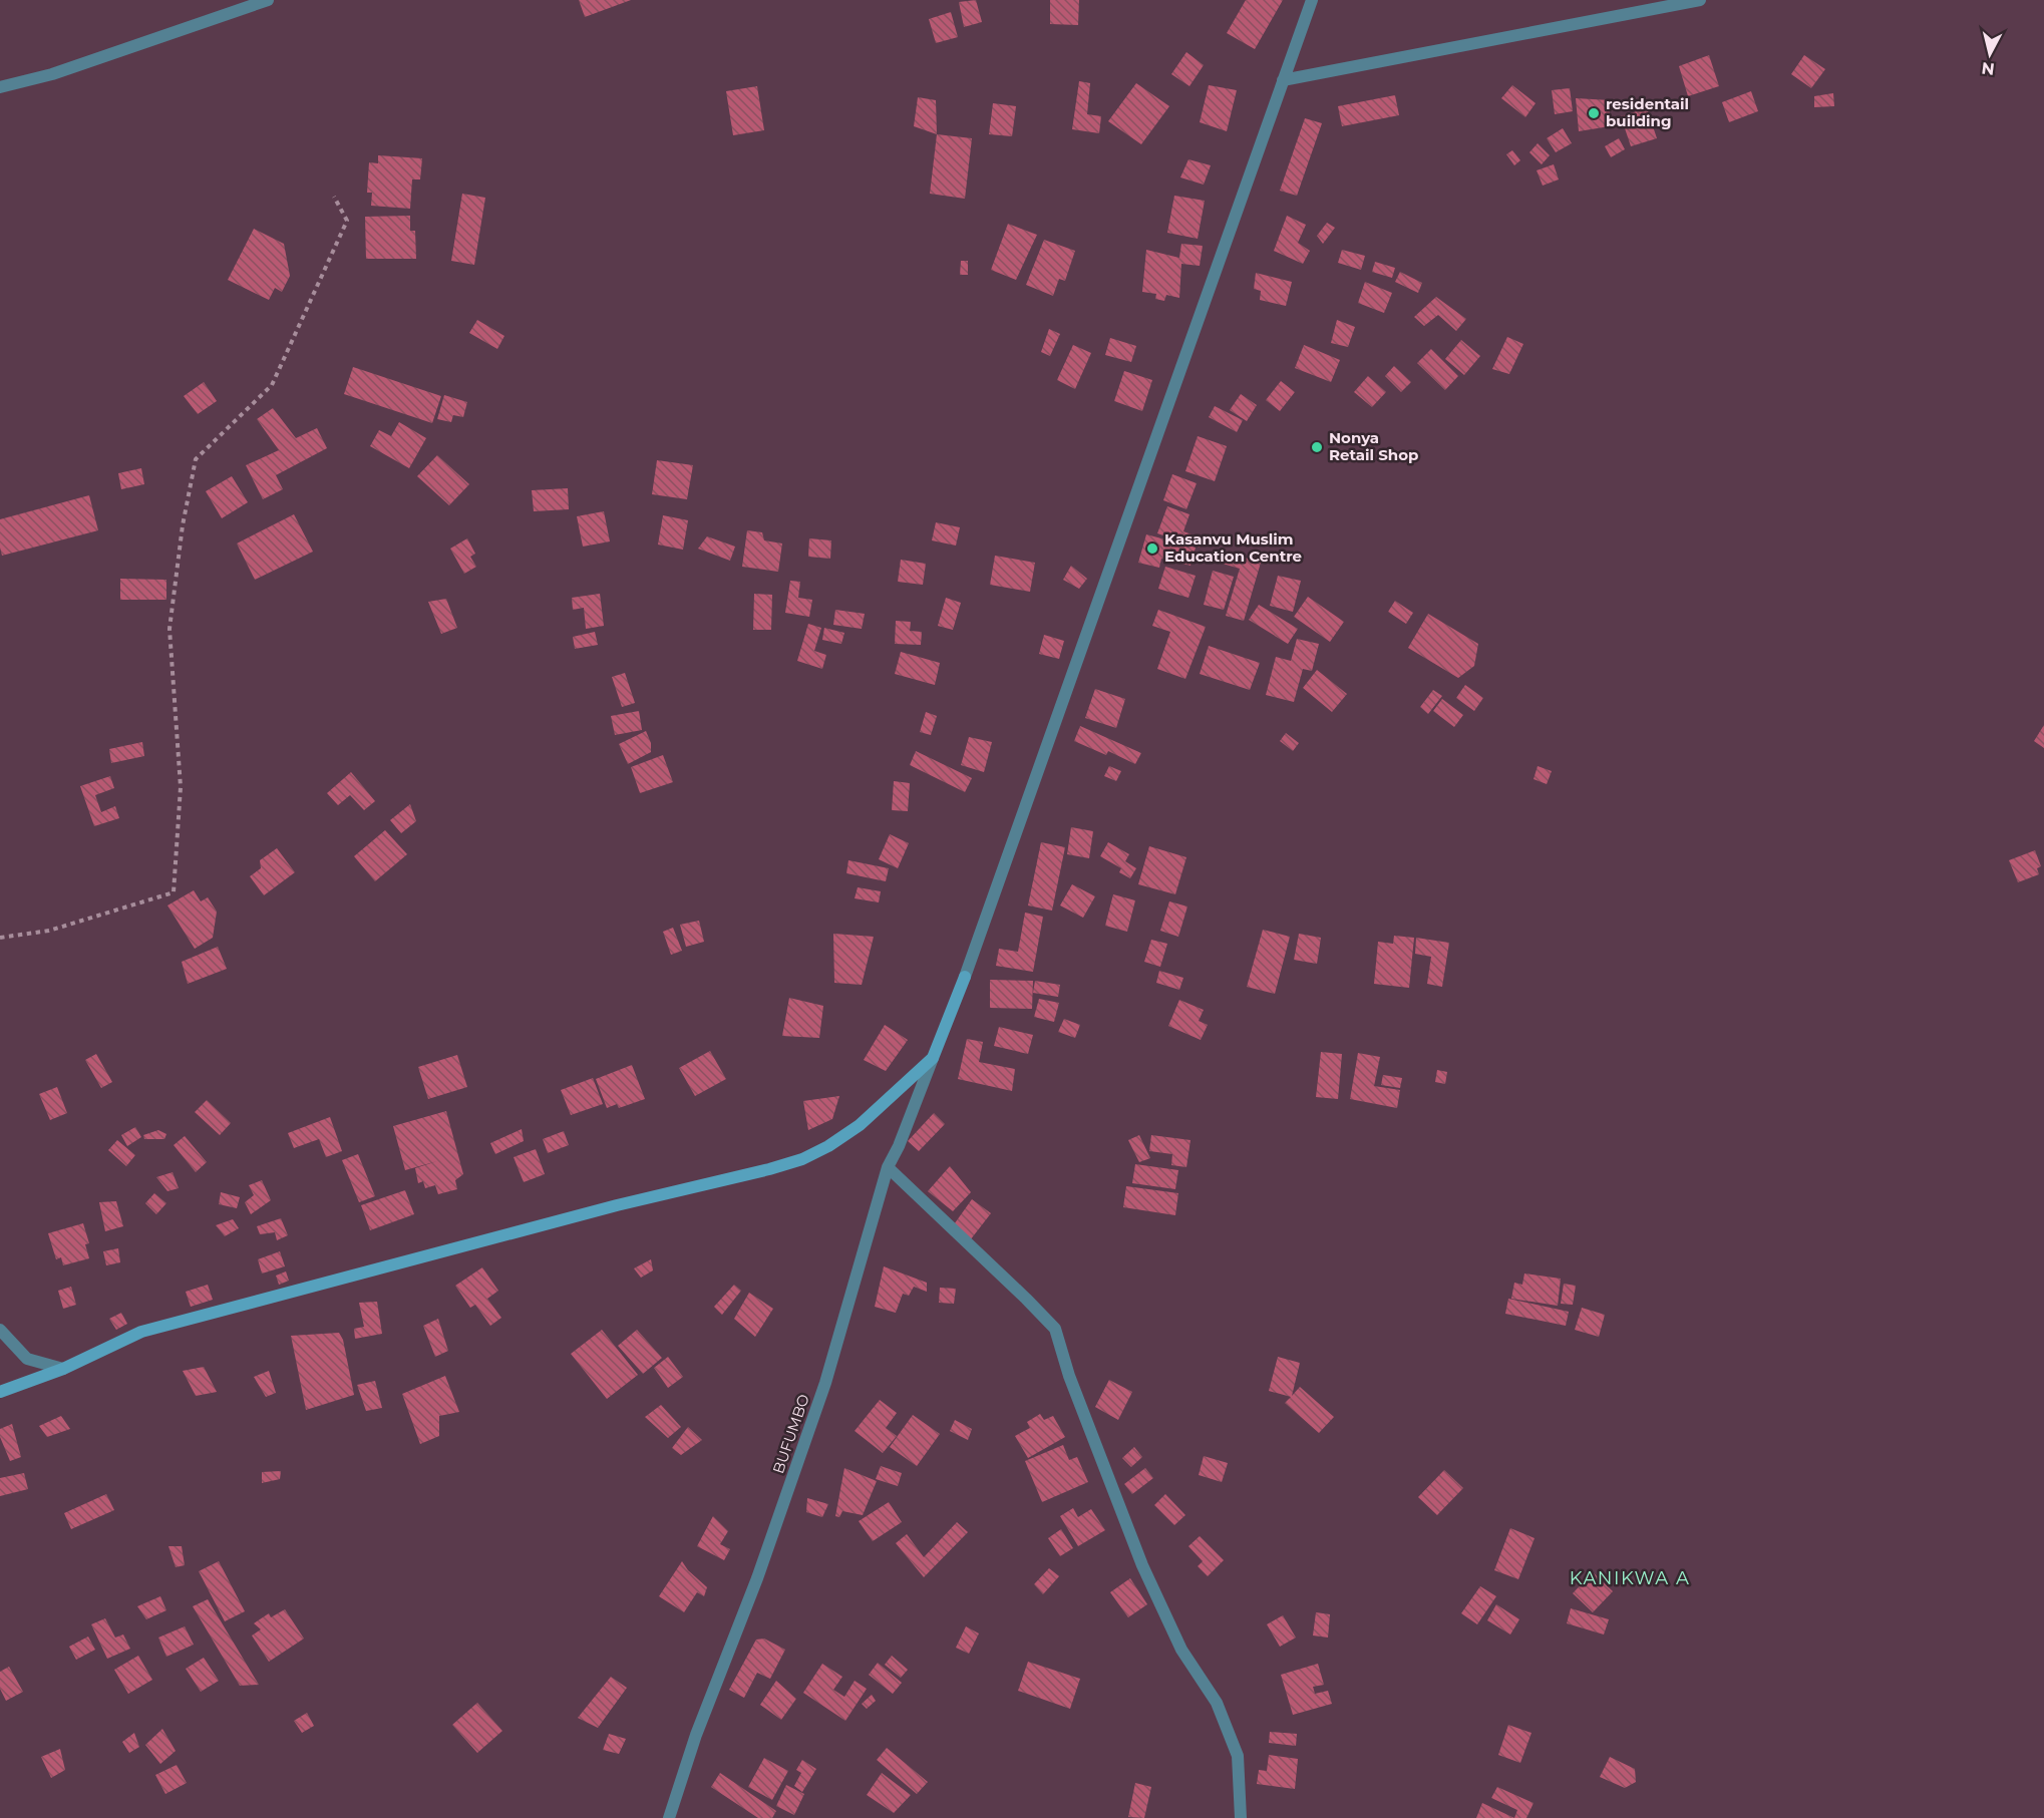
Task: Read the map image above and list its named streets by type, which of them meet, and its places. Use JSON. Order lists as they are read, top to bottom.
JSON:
{
  "streets": {
    "street": ["BUFUMBO"]
  },
  "districts": ["KANIKWA A"],
  "places": ["residentail building", "Nonya Retail Shop", "Kasanvu Muslim Education Centre"],
  "north": "bottom"
}
